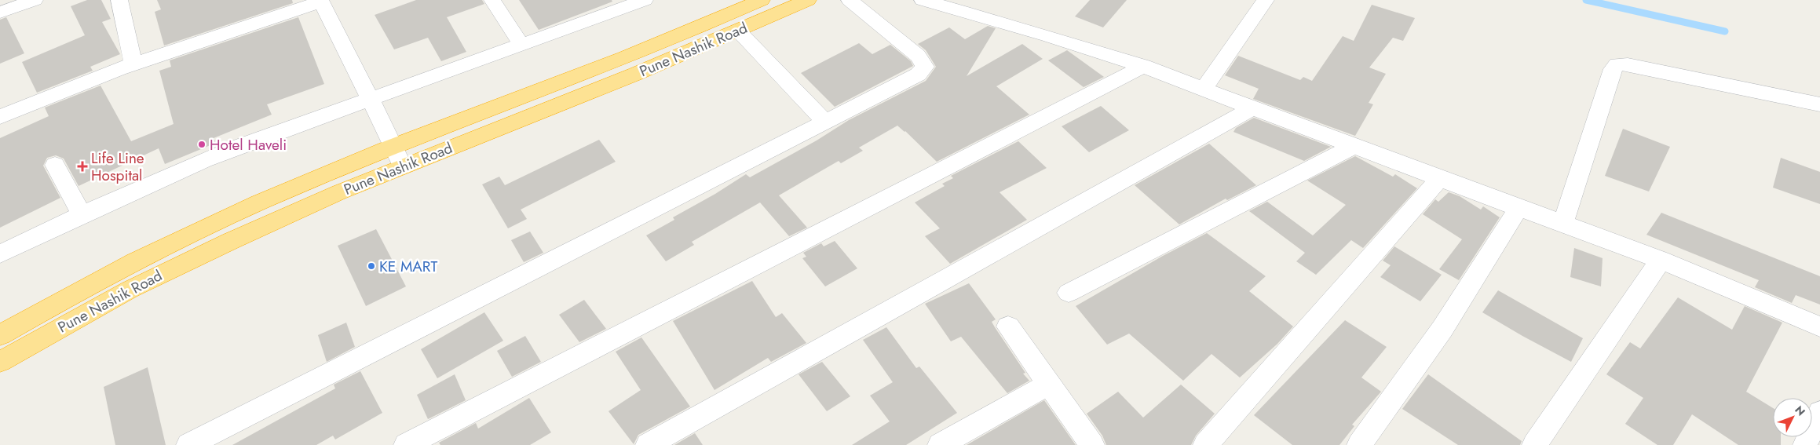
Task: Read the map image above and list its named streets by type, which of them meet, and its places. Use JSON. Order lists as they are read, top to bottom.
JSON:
{
  "streets": {
    "highway": ["Pune Nashik Road"]
  },
  "places": {
    "other": ["Hotel Haveli", "KE MART"],
    "health": ["Life Line Hospital"]
  },
  "north": "top right"
}
